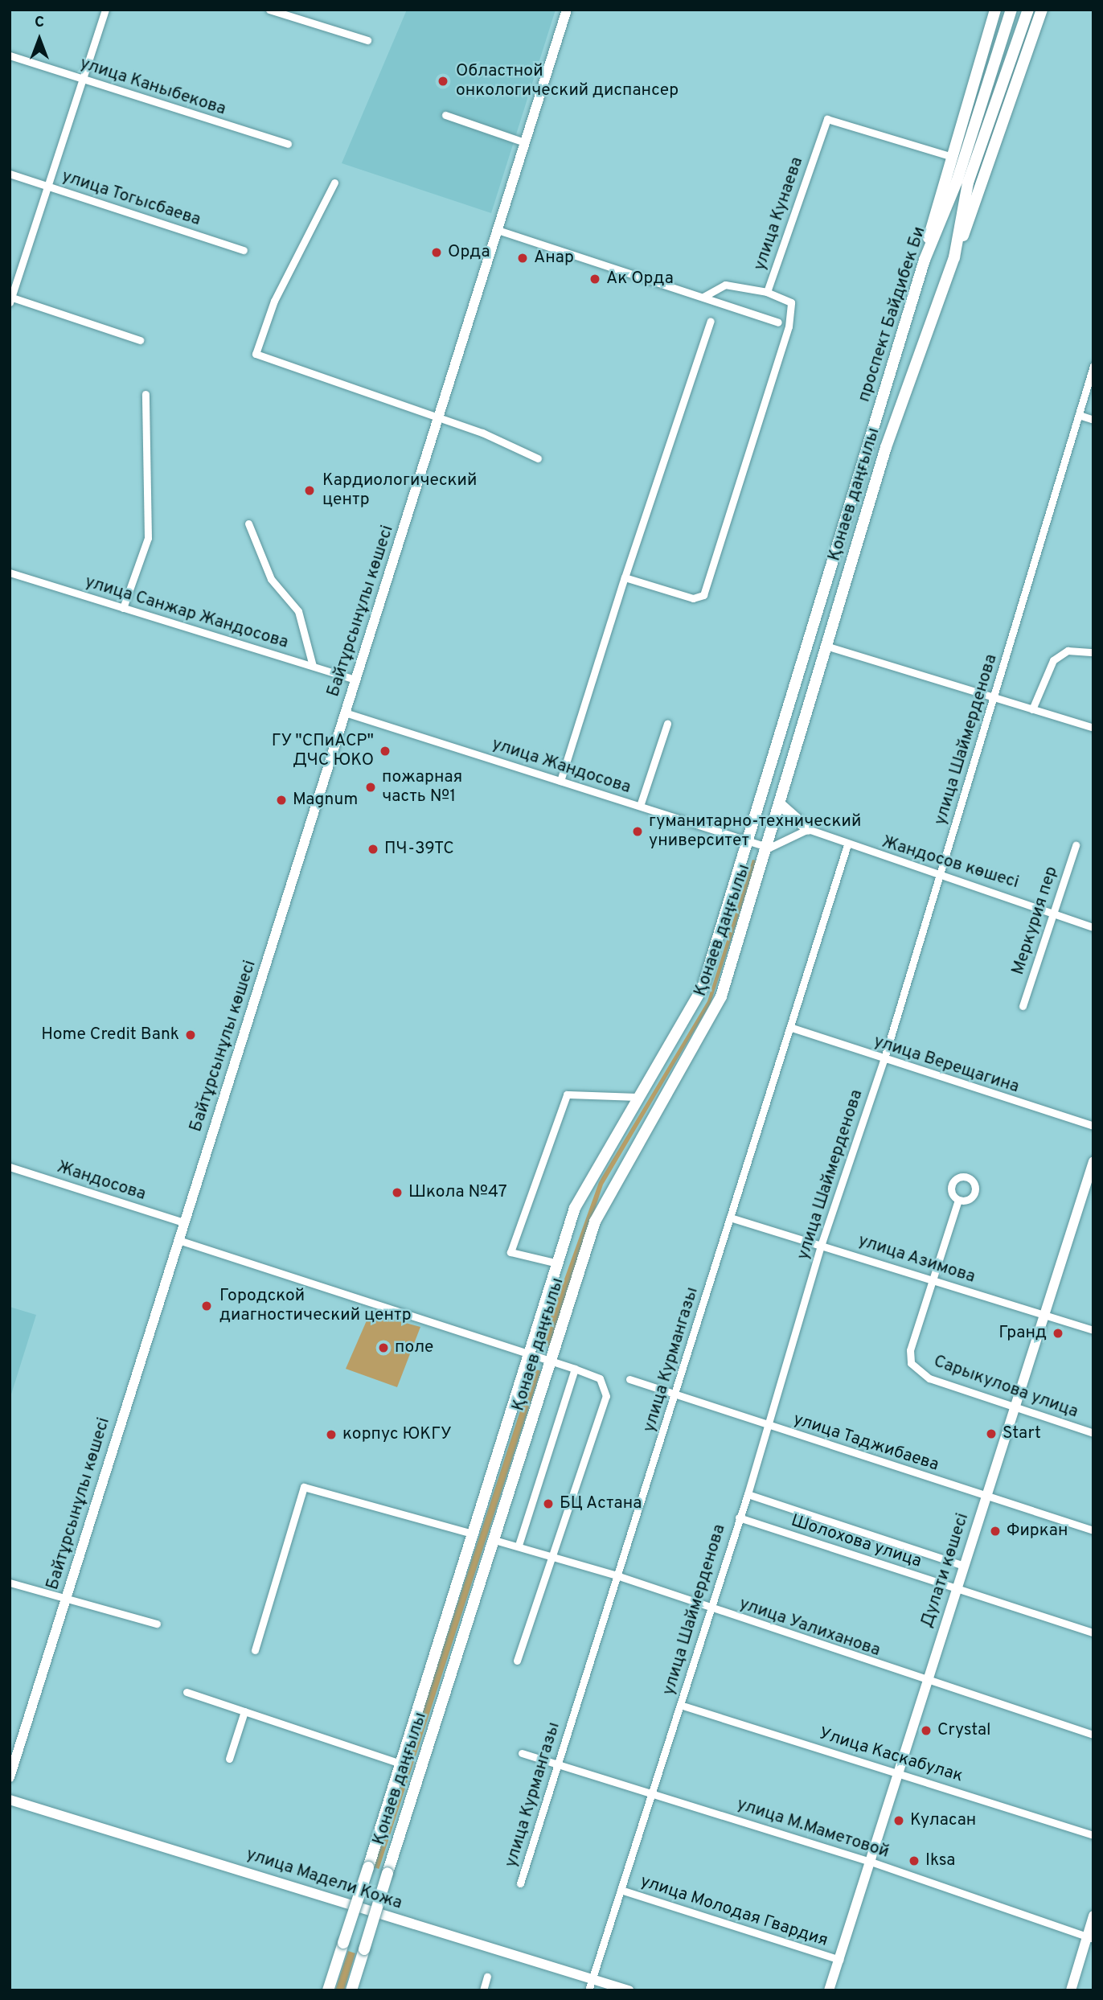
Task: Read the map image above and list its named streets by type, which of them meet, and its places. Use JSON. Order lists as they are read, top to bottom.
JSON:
{
  "streets": {
    "main road": [
      "проспект Байдибек Би",
      "Қонаев даңғылы",
      "Байтұрсынұлы көшесі",
      "Дулати көшесі",
      "улица Мадели Кожа"
    ],
    "street": [
      "улица Каныбекова",
      "улица Тогысбаева",
      "улица Кунаева",
      "улица Санжар Жандосова",
      "улица Шаймерденова",
      "улица Жандосова",
      "Жандосов көшесі",
      "Меркурия пер",
      "улица Верещагина",
      "Жандосова",
      "улица Азимова",
      "улица Курмангазы",
      "Сарыкулова улица",
      "улица Таджибаева",
      "Шолохова улица",
      "улица Уалиханова",
      "Улица Каскабулак",
      "улица М.Маметовой",
      "улица Молодая Гвардия"
    ]
  },
  "crossings": [
    ["проспект Байдибек Би", "Қонаев даңғылы"],
    ["Қонаев даңғылы", "улица Жандосова"],
    ["Қонаев даңғылы", "улица Уалиханова"],
    ["Байтұрсынұлы көшесі", "улица Санжар Жандосова"],
    ["Байтұрсынұлы көшесі", "улица Жандосова"],
    ["Байтұрсынұлы көшесі", "Жандосова"],
    ["улица Шаймерденова", "Жандосов көшесі"],
    ["улица Шаймерденова", "улица Верещагина"],
    ["улица Шаймерденова", "улица Азимова"],
    ["улица Шаймерденова", "улица Таджибаева"],
    ["улица Шаймерденова", "Шолохова улица"],
    ["улица Шаймерденова", "улица Уалиханова"],
    ["улица Шаймерденова", "Улица Каскабулак"],
    ["улица Шаймерденова", "улица М.Маметовой"],
    ["улица Шаймерденова", "улица Мадели Кожа"],
    ["улица Шаймерденова", "улица Молодая Гвардия"],
    ["Жандосов көшесі", "Меркурия пер"],
    ["Жандосов көшесі", "улица Курмангазы"],
    ["улица Верещагина", "улица Курмангазы"],
    ["улица Азимова", "улица Курмангазы"],
    ["улица Азимова", "Сарыкулова улица"],
    ["улица Азимова", "Дулати көшесі"],
    ["улица Курмангазы", "улица Таджибаева"],
    ["улица Курмангазы", "улица Уалиханова"],
    ["улица Курмангазы", "улица М.Маметовой"],
    ["Сарыкулова улица", "Дулати көшесі"],
    ["улица Таджибаева", "Дулати көшесі"],
    ["Шолохова улица", "Дулати көшесі"],
    ["Дулати көшесі", "улица Уалиханова"],
    ["Дулати көшесі", "Улица Каскабулак"],
    ["Дулати көшесі", "улица М.Маметовой"],
    ["Дулати көшесі", "улица Молодая Гвардия"]
  ],
  "places": [
    "Областной онкологический диспансер",
    "Орда",
    "Анар",
    "Ак Орда",
    "Кардиологический центр",
    "ГУ \"СПиАСР\" ДЧС ЮКО",
    "пожарная часть №1",
    "Magnum",
    "гуманитарно-технический университет",
    "ПЧ-39ТС",
    "Home Credit Bank",
    "Школа №47",
    "Городской диагностический центр",
    "Гранд",
    "поле",
    "Start",
    "корпус ЮКГУ",
    "БЦ Астана",
    "Фиркан",
    "Crystal",
    "Куласан",
    "Iksa"
  ],
  "north": "top"
}
